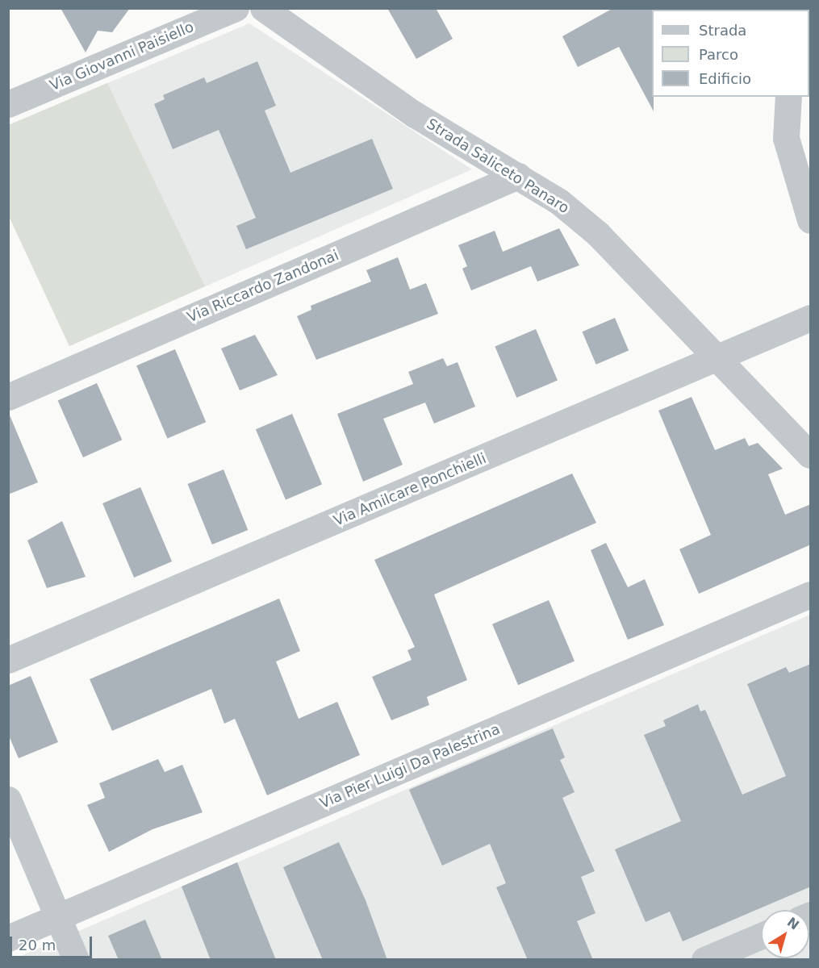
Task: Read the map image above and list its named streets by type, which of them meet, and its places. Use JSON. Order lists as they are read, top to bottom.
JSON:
{
  "streets": {
    "street": [
      "Via Giovanni Paisiello",
      "Strada Saliceto Panaro",
      "Via Riccardo Zandonai",
      "Via Amilcare Ponchielli",
      "Via Pier Luigi Da Palestrina"
    ]
  },
  "crossings": [
    ["Strada Saliceto Panaro", "Via Riccardo Zandonai"],
    ["Strada Saliceto Panaro", "Via Amilcare Ponchielli"]
  ],
  "legend": ["Strada", "Parco", "Edificio"],
  "scale_bar": "20 m",
  "north": "top right"
}
